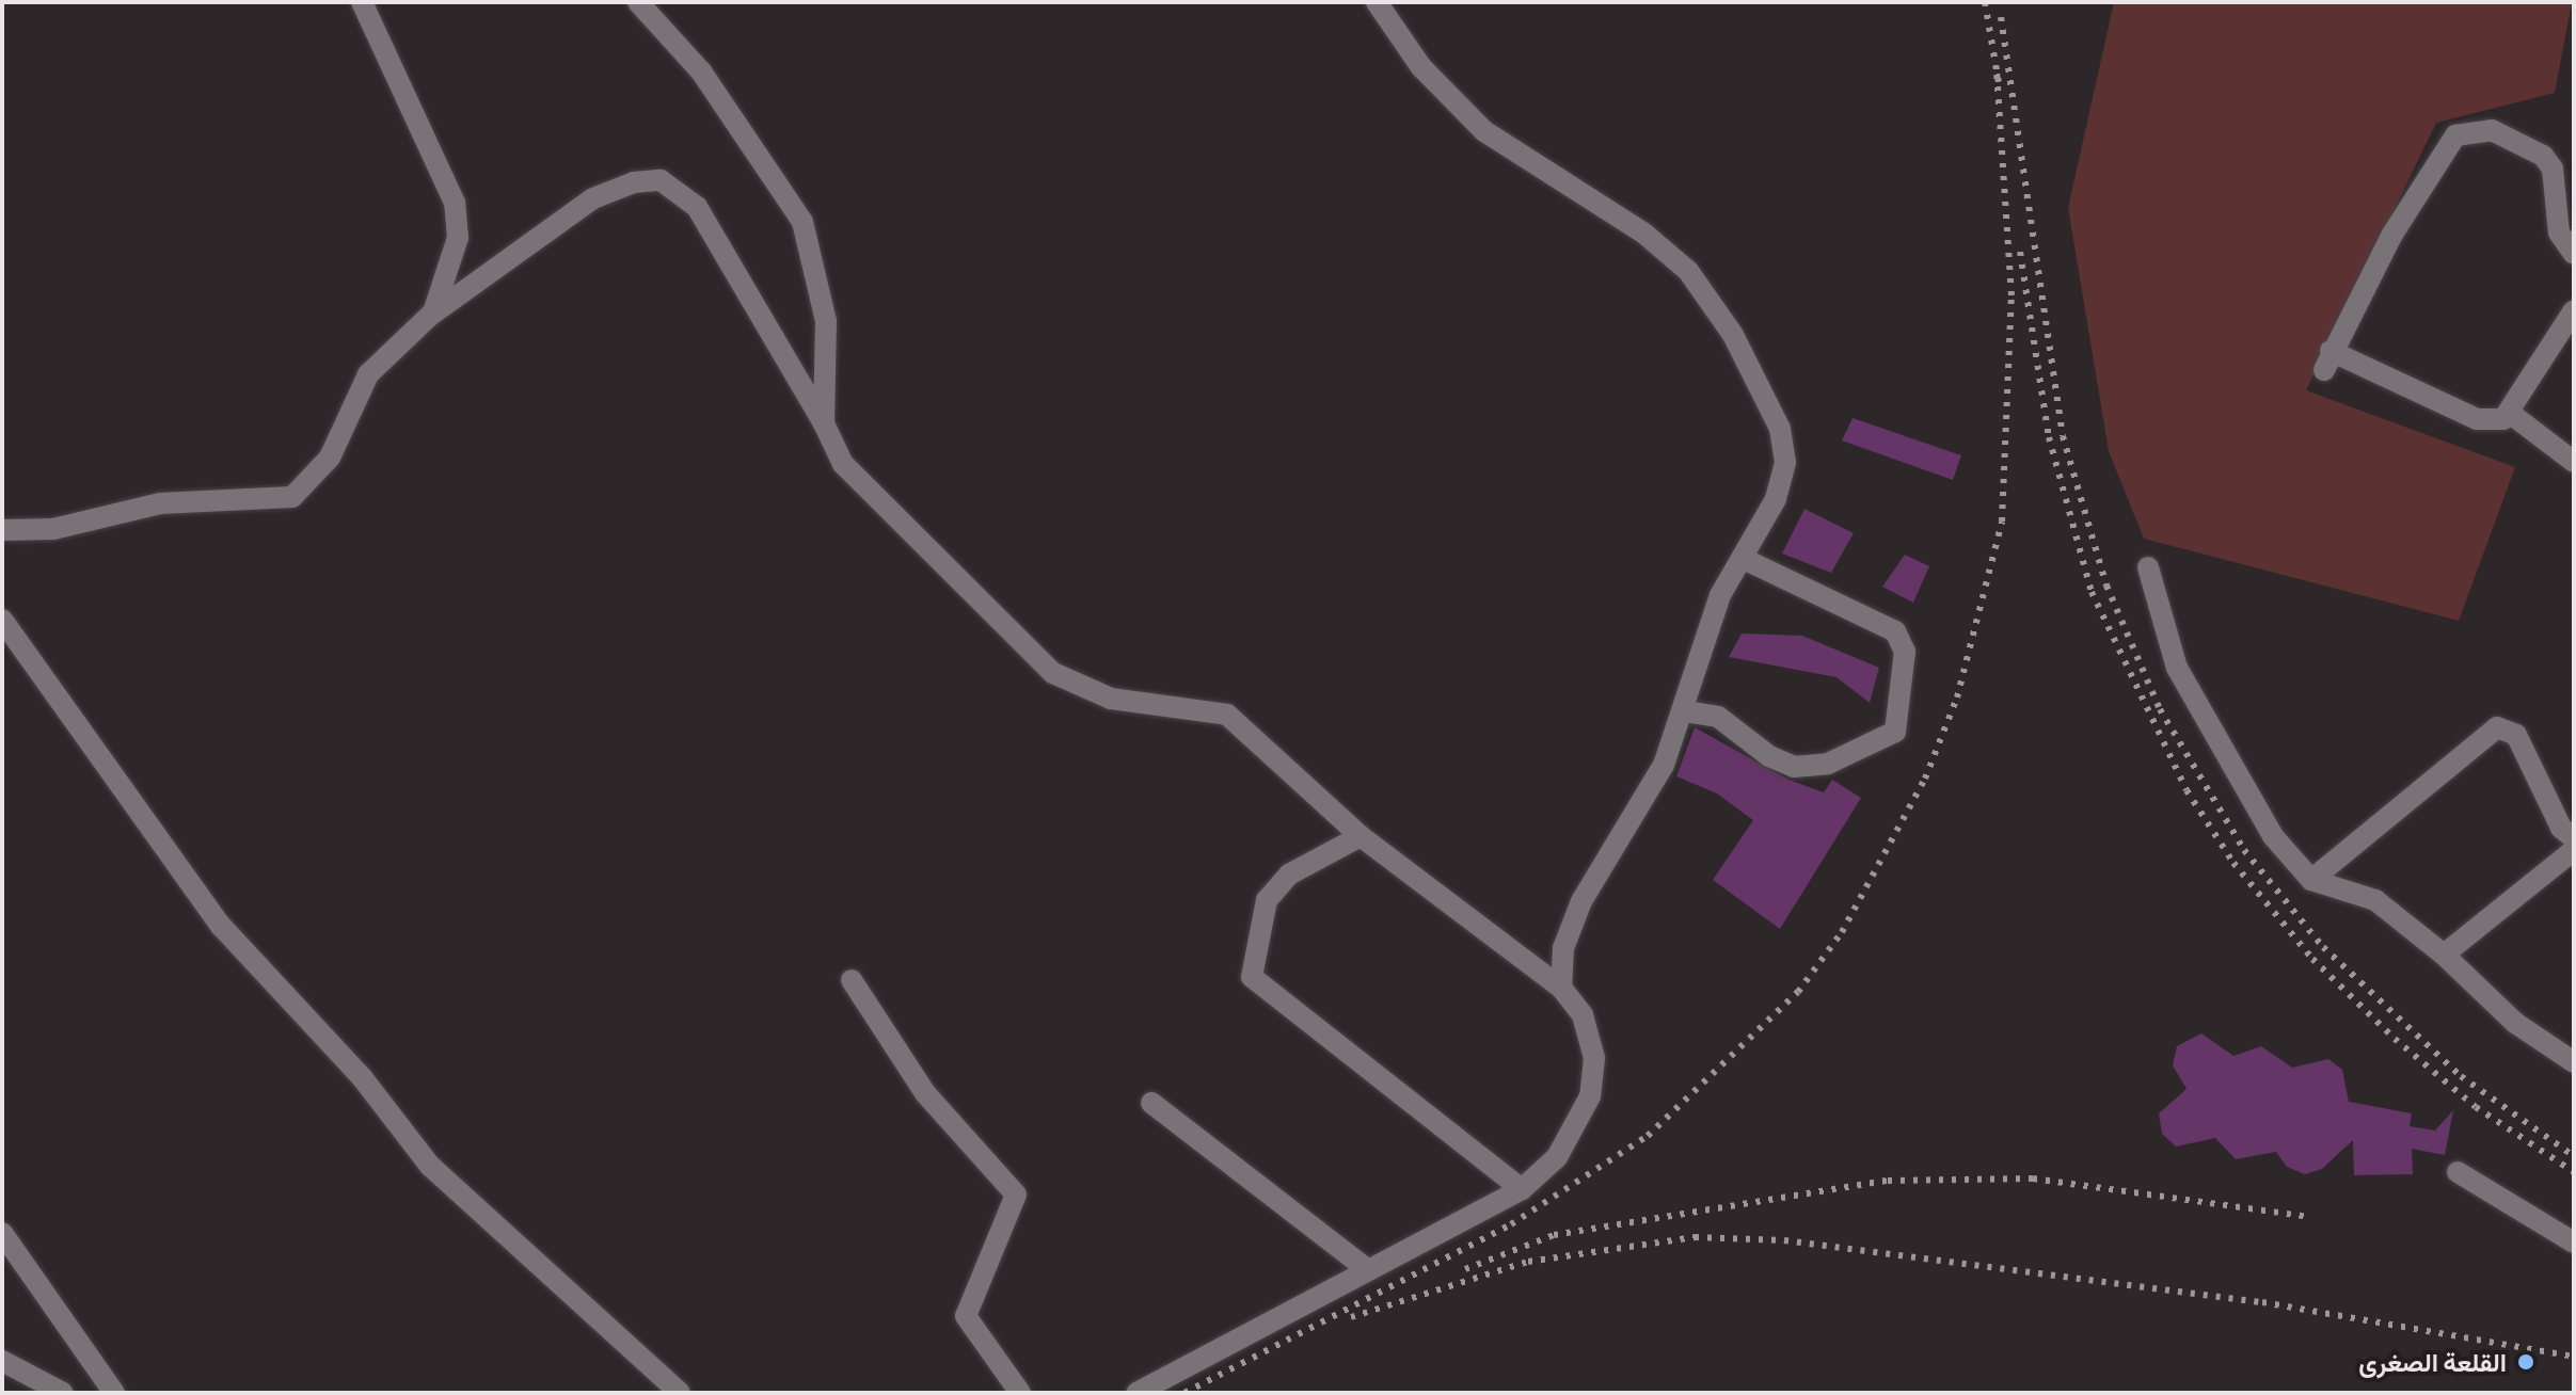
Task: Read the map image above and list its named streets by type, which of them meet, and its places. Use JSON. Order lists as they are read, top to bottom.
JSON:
{
  "places": ["القلعة الصغرى"]
}
